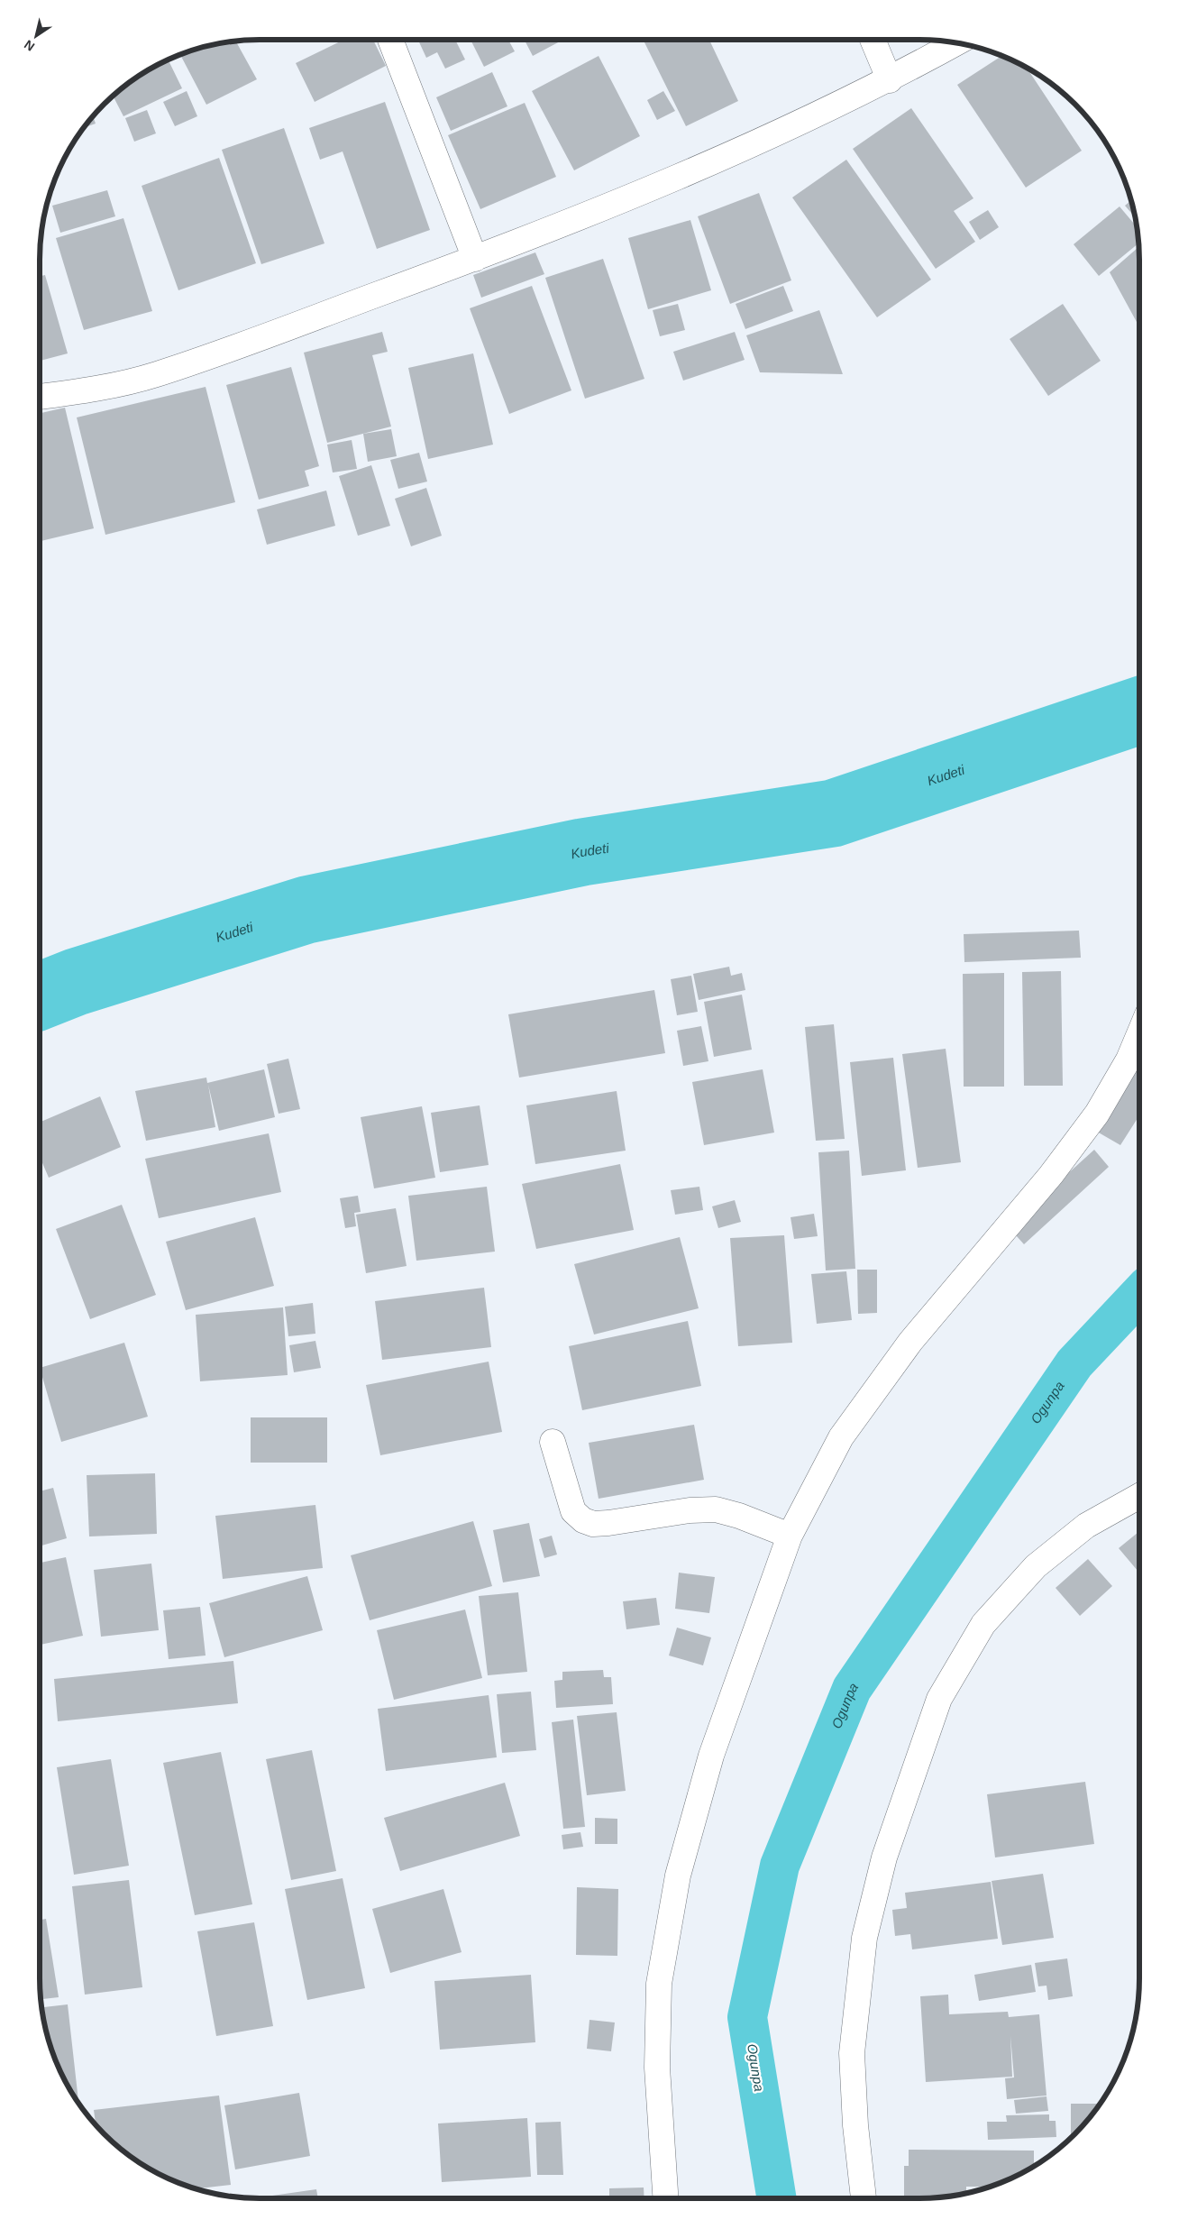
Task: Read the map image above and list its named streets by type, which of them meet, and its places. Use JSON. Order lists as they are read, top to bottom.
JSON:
{
  "water": ["Kudeti", "Ogunpa"],
  "north": "bottom left"
}
